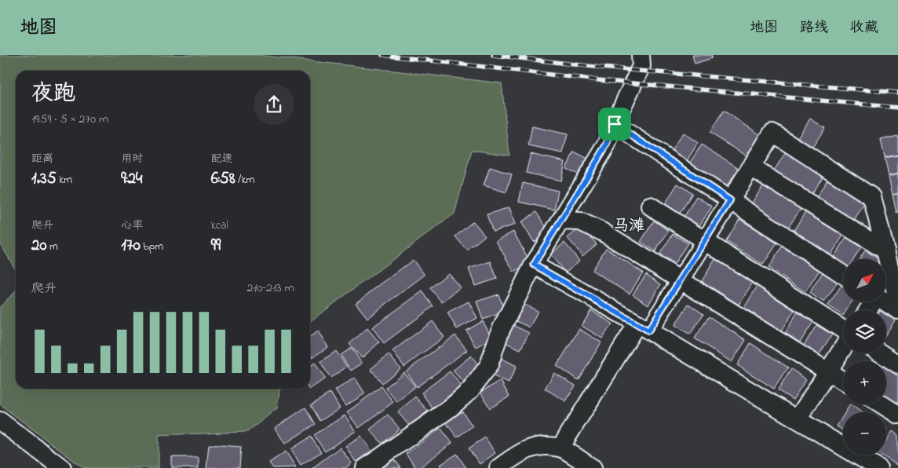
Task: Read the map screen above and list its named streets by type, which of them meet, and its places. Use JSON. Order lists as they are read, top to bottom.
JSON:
{
  "districts": ["马滩"],
  "north": "top right",
  "page": {
    "header": "地图",
    "nav": ["地图", "路线", "收藏"],
    "heading": ["夜跑", "19:59 · 5 × 270 m"],
    "stats": [
      ["距离", "1.35 km"],
      ["用时", "9:24"],
      ["配速", "6:58 /km"],
      ["爬升", "20 m"],
      ["心率", "170 bpm"],
      ["kcal", "99"]
    ],
    "map_buttons": ["+", "−"],
    "chart": ["爬升", "210–213 m"]
  }
}
